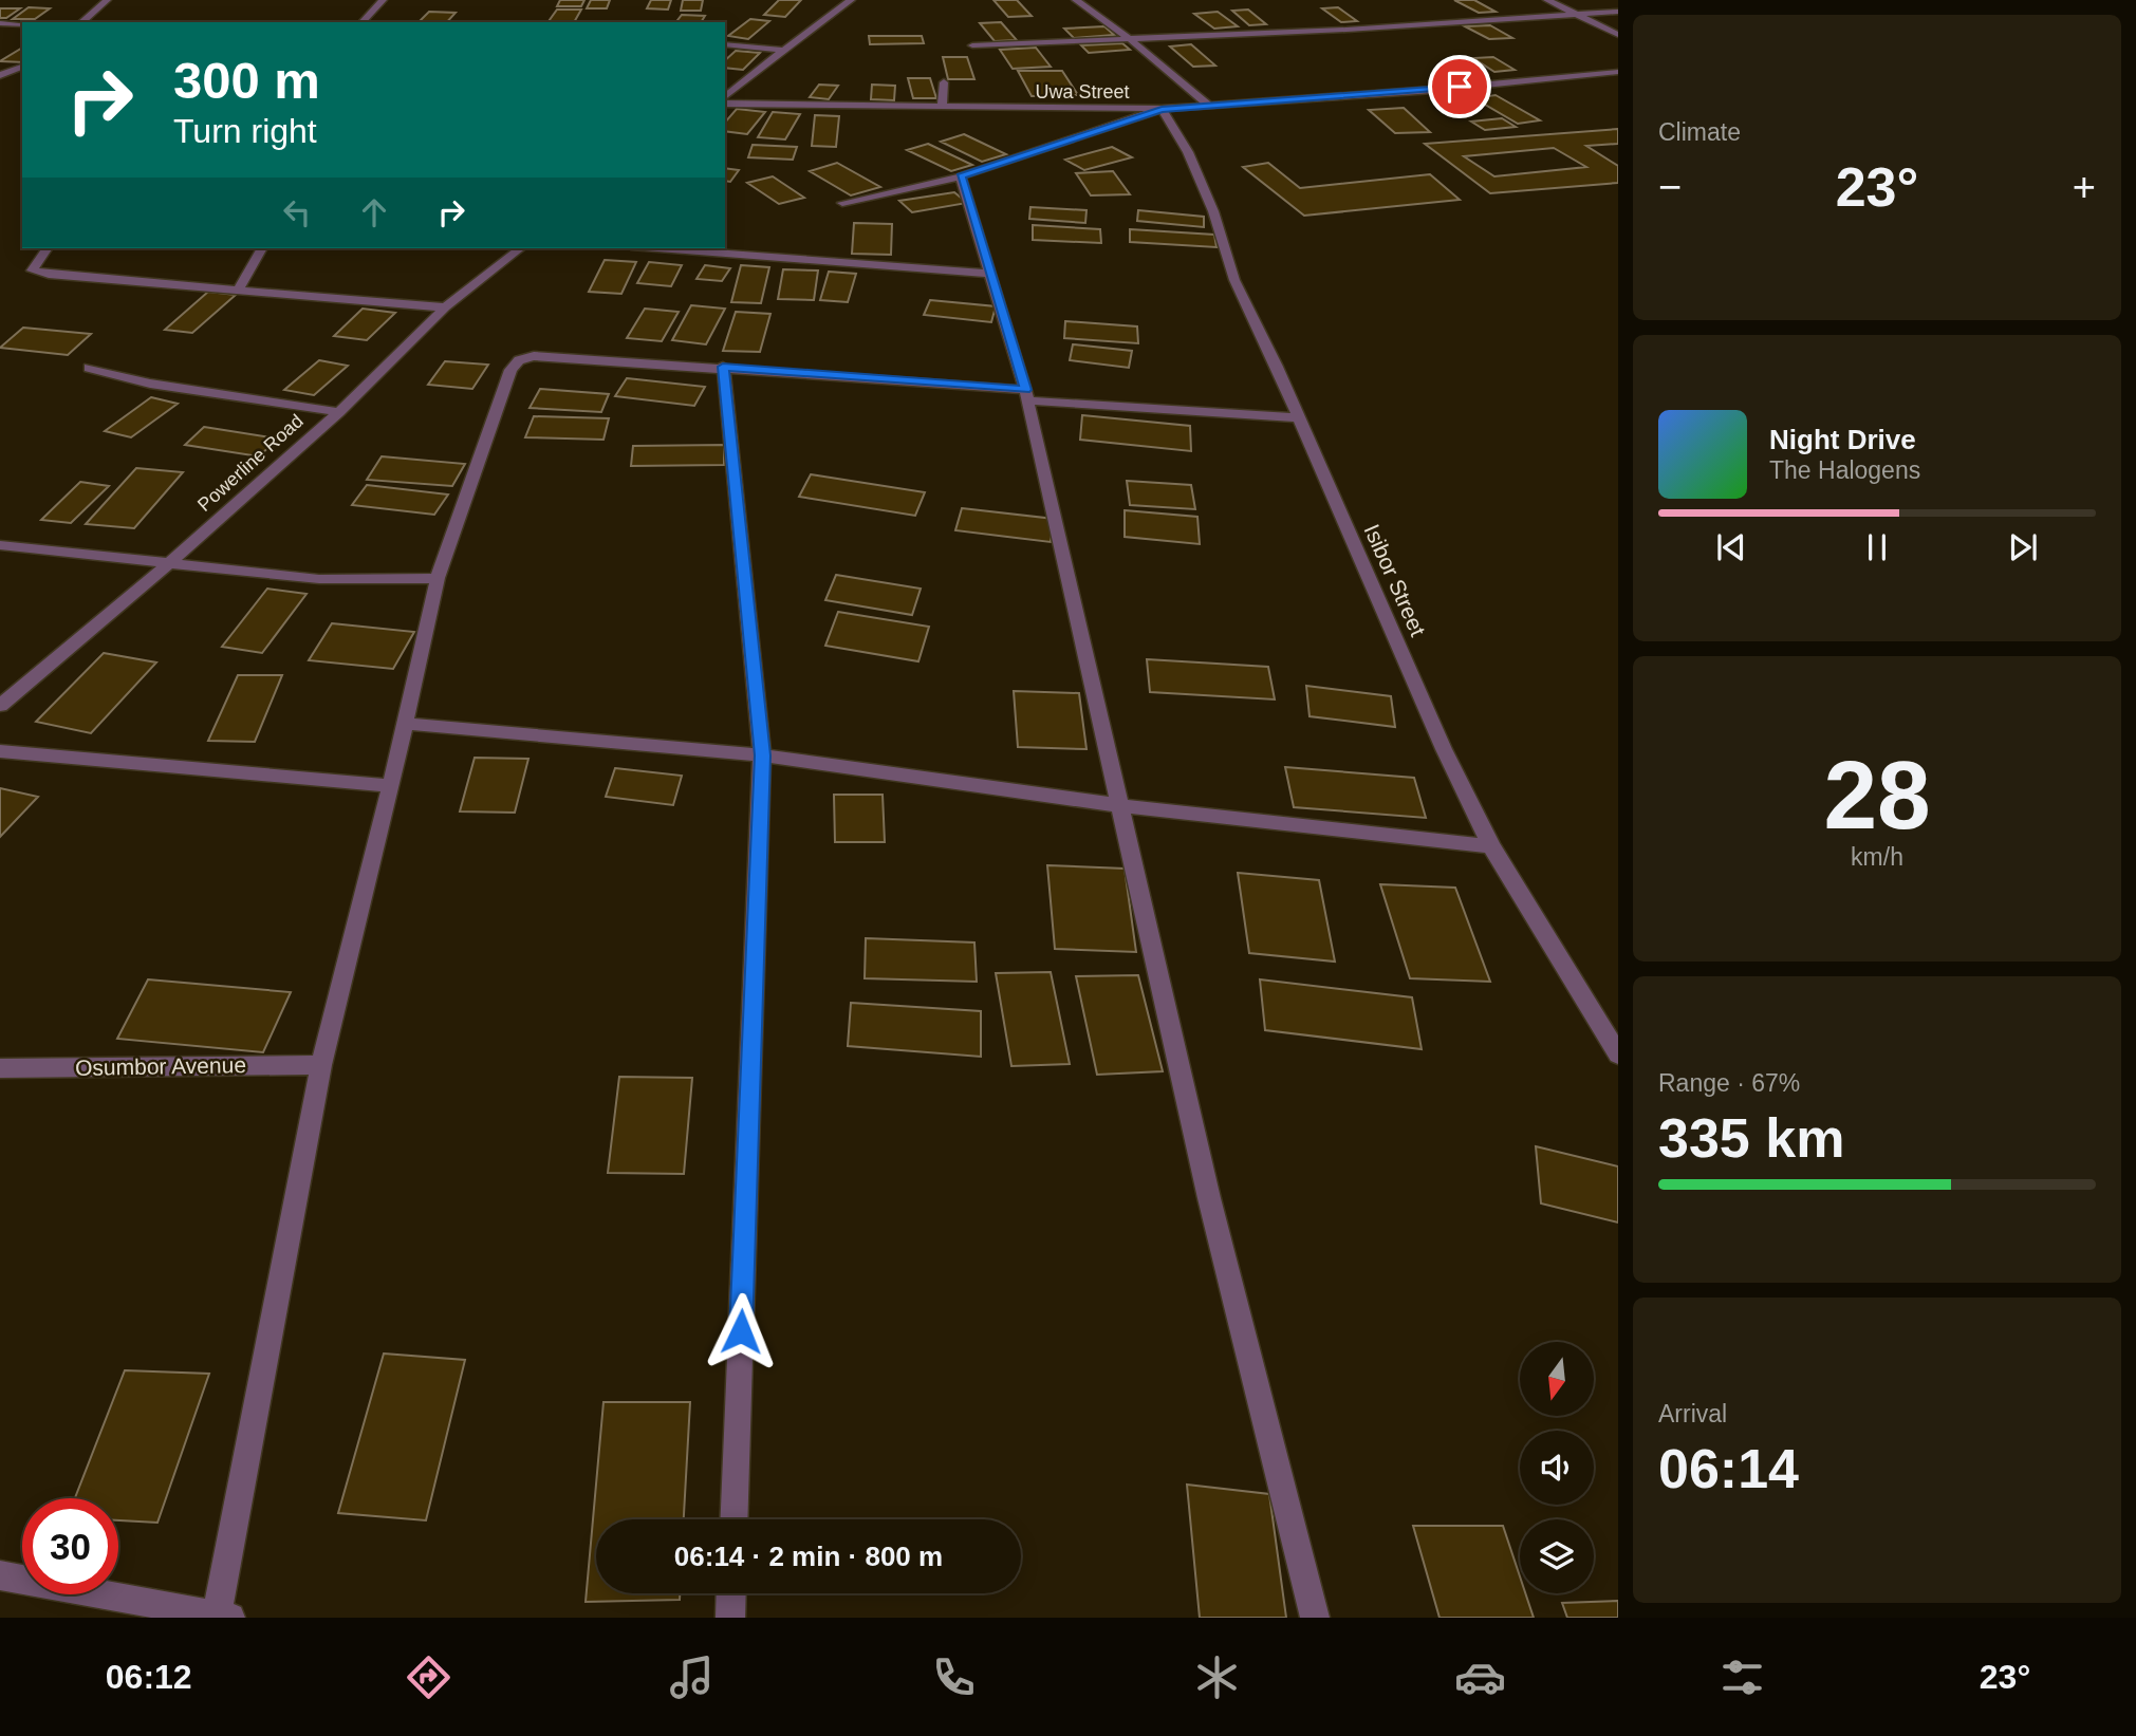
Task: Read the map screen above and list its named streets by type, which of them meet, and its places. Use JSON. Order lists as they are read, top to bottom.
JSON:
{
  "streets": {
    "street": [
      "Uwa Street",
      "Powerline Road",
      "Isibor Street",
      "Osumbor Avenue"
    ]
  },
  "crossings": [
    ["Uwa Street", "Isibor Street"]
  ],
  "north": "bottom",
  "page": {
    "tile": [
      "Climate",
      ["28", "km/h"],
      ["Range · 67%", "335 km"],
      ["Arrival", "06:14"]
    ],
    "turn": ["300 m", "Turn right"],
    "heat": ["−", "23°", "+"],
    "song": ["Night Drive", "The Halogens"],
    "limit": "30",
    "trip": "06:14 · 2 min · 800 m",
    "tabs": ["06:12", "23°"]
  }
}
